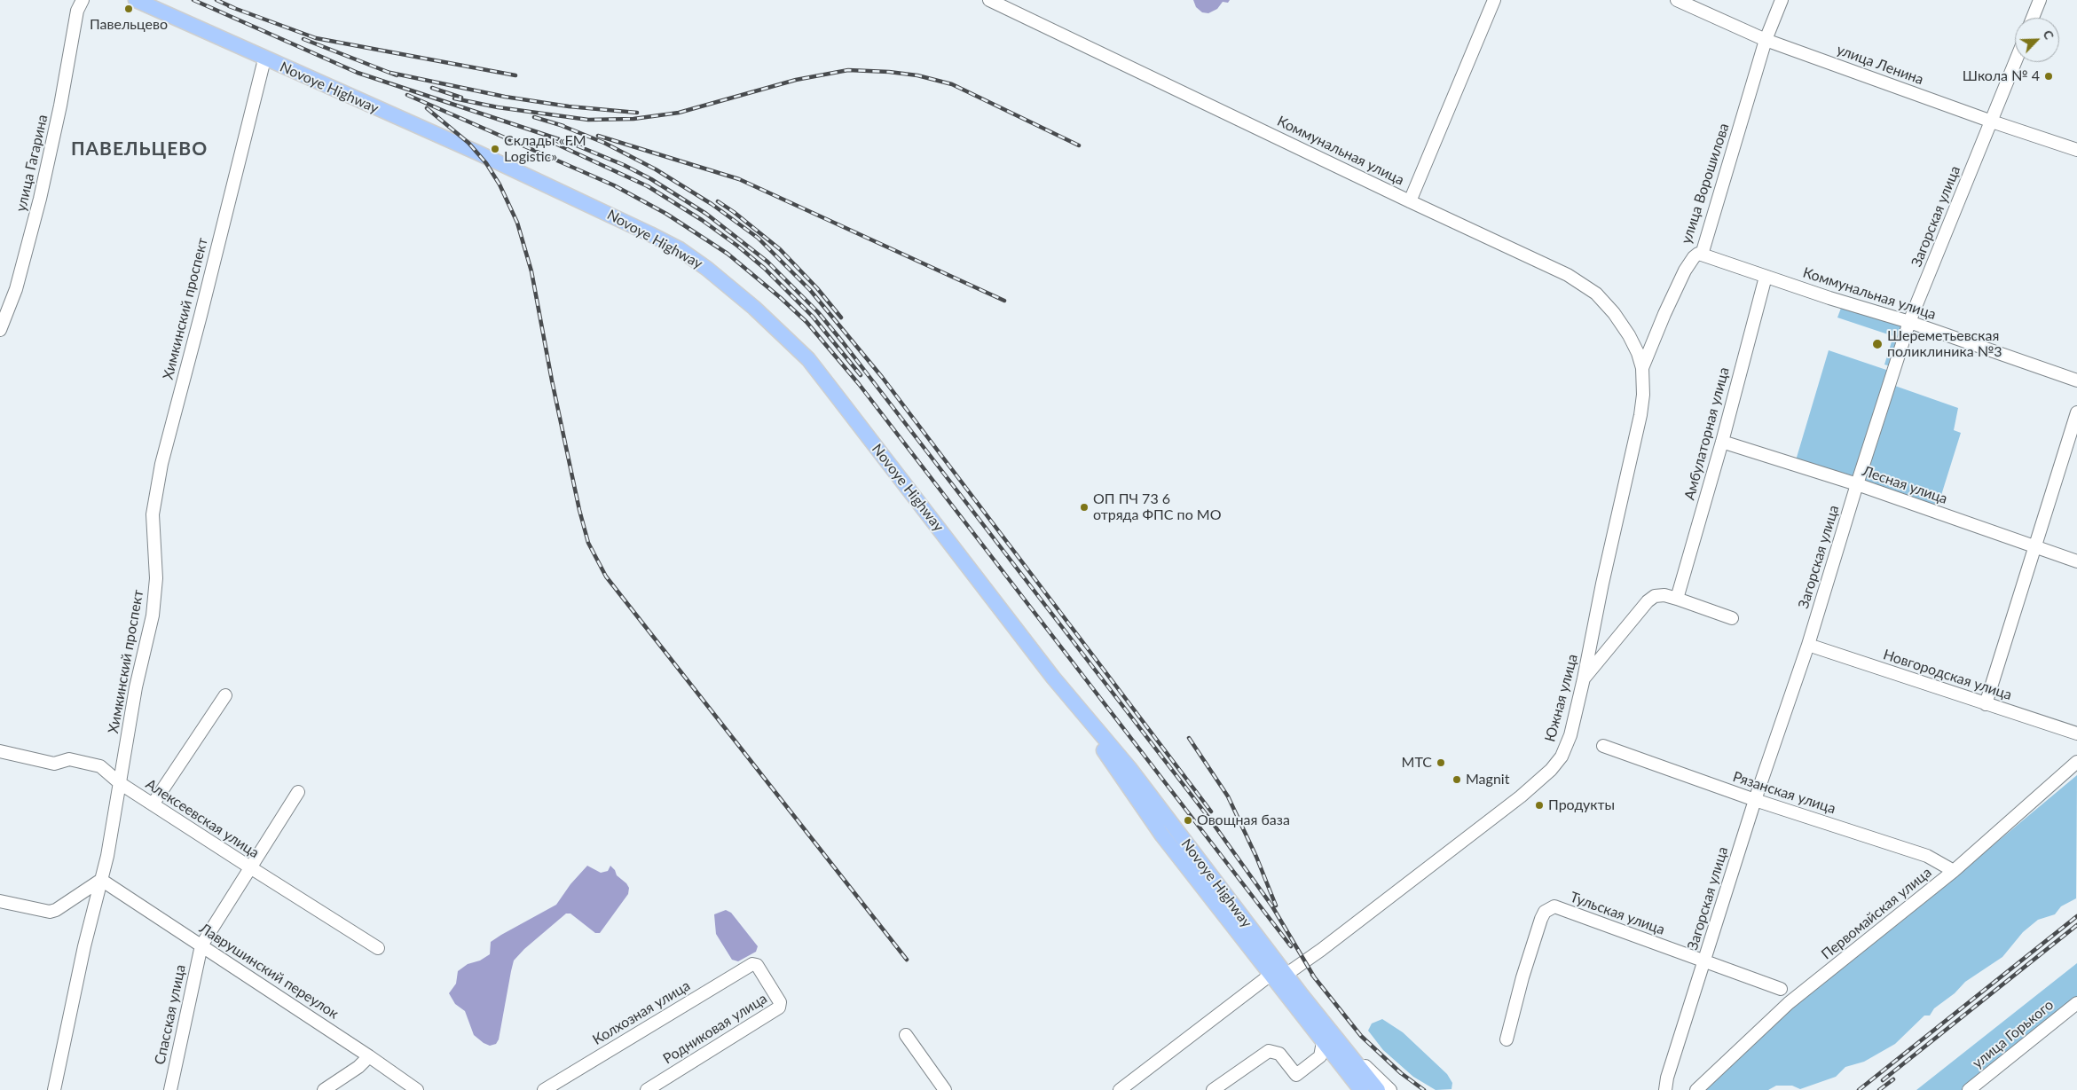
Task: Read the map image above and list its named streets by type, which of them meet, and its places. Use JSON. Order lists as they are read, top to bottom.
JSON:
{
  "streets": {
    "main road": ["Novoye Highway"],
    "street": [
      "улица Ленина",
      "Коммунальная улица",
      "улица Гагарина",
      "улица Ворошилова",
      "Загорская улица",
      "Химкинский проспект",
      "Амбулаторная улица",
      "Лесная улица",
      "Новгородская улица",
      "Южная улица",
      "Рязанская улица",
      "Алексеевская улица",
      "Тульская улица",
      "Первомайская улица",
      "Лаврушинский переулок",
      "Колхозная улица",
      "Спасская улица",
      "Родниковая улица",
      "улица Горького"
    ]
  },
  "crossings": [
    ["улица Ленина", "улица Ворошилова"],
    ["улица Ленина", "Загорская улица"],
    ["Novoye Highway", "Химкинский проспект"],
    ["Novoye Highway", "Южная улица"],
    ["Коммунальная улица", "улица Ворошилова"],
    ["Коммунальная улица", "Загорская улица"],
    ["Коммунальная улица", "Амбулаторная улица"],
    ["Коммунальная улица", "Южная улица"],
    ["улица Ворошилова", "Южная улица"],
    ["Загорская улица", "Лесная улица"],
    ["Загорская улица", "Новгородская улица"],
    ["Загорская улица", "Рязанская улица"],
    ["Загорская улица", "Тульская улица"],
    ["Химкинский проспект", "Алексеевская улица"],
    ["Химкинский проспект", "Лаврушинский переулок"],
    ["Амбулаторная улица", "Лесная улица"],
    ["Рязанская улица", "Первомайская улица"],
    ["Алексеевская улица", "Спасская улица"],
    ["Лаврушинский переулок", "Спасская улица"],
    ["Колхозная улица", "Родниковая улица"]
  ],
  "districts": ["ПАВЕЛЬЦЕВО"],
  "places": [
    "Павельцево",
    "Школа № 4",
    "Склады «FM Logistic»",
    "Шереметьевская поликлиника №3",
    "ОП ПЧ 73 6 отряда ФПС по МО",
    "МТС",
    "Magnit",
    "Продукты",
    "Овощная база"
  ],
  "north": "top right"
}
